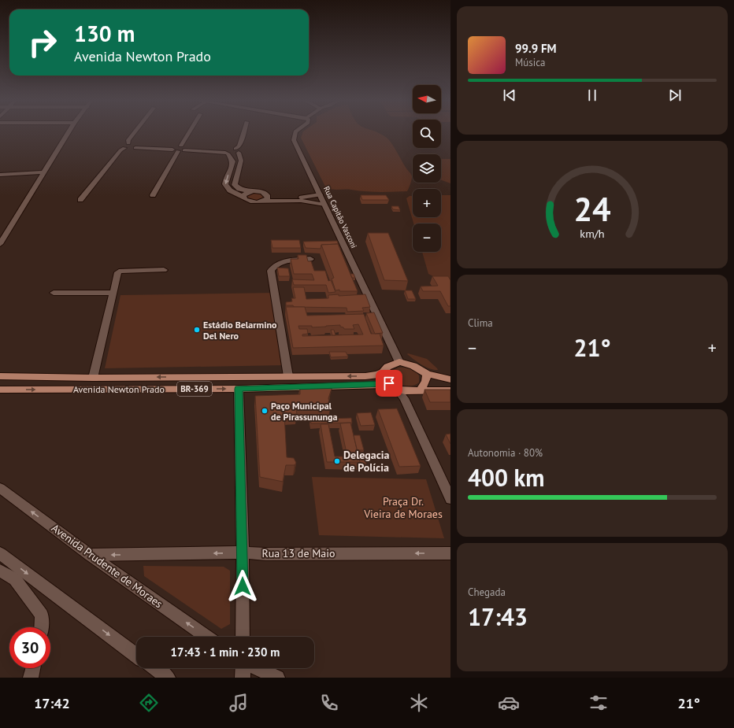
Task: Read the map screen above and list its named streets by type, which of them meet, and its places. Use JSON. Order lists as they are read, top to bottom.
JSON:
{
  "streets": {
    "main road": ["Avenida Newton Prado", "BR-369"],
    "street": ["Rua Capitão Vasconi", "Rua 13 de Maio", "Avenida Prudente de Moraes"]
  },
  "crossings": [
    ["Rua Capitão Vasconi", "Avenida Newton Prado"],
    ["Rua Capitão Vasconi", "BR-369"],
    ["Avenida Newton Prado", "BR-369"],
    ["Rua 13 de Maio", "Avenida Prudente de Moraes"]
  ],
  "one_way": ["Rua 13 de Maio"],
  "parks": ["Praça Dr. Vieira de Moraes"],
  "places": ["Estádio Belarmino Del Nero", "Paço Municipal de Pirassununga", "Delegacia de Polícia"],
  "north": "left",
  "page": {
    "turn": ["130 m", "Avenida Newton Prado"],
    "song": ["99.9 FM", "Música"],
    "map_buttons": ["+", "−"],
    "tile": [
      "Clima",
      ["Autonomia · 80%", "400 km"],
      ["Chegada", "17:43"]
    ],
    "heat": ["−", "21°", "+"],
    "limit": "30",
    "trip": "17:43 · 1 min · 230 m",
    "tabs": ["17:42", "21°"],
    "gauge": ["24", "km/h"]
  }
}
